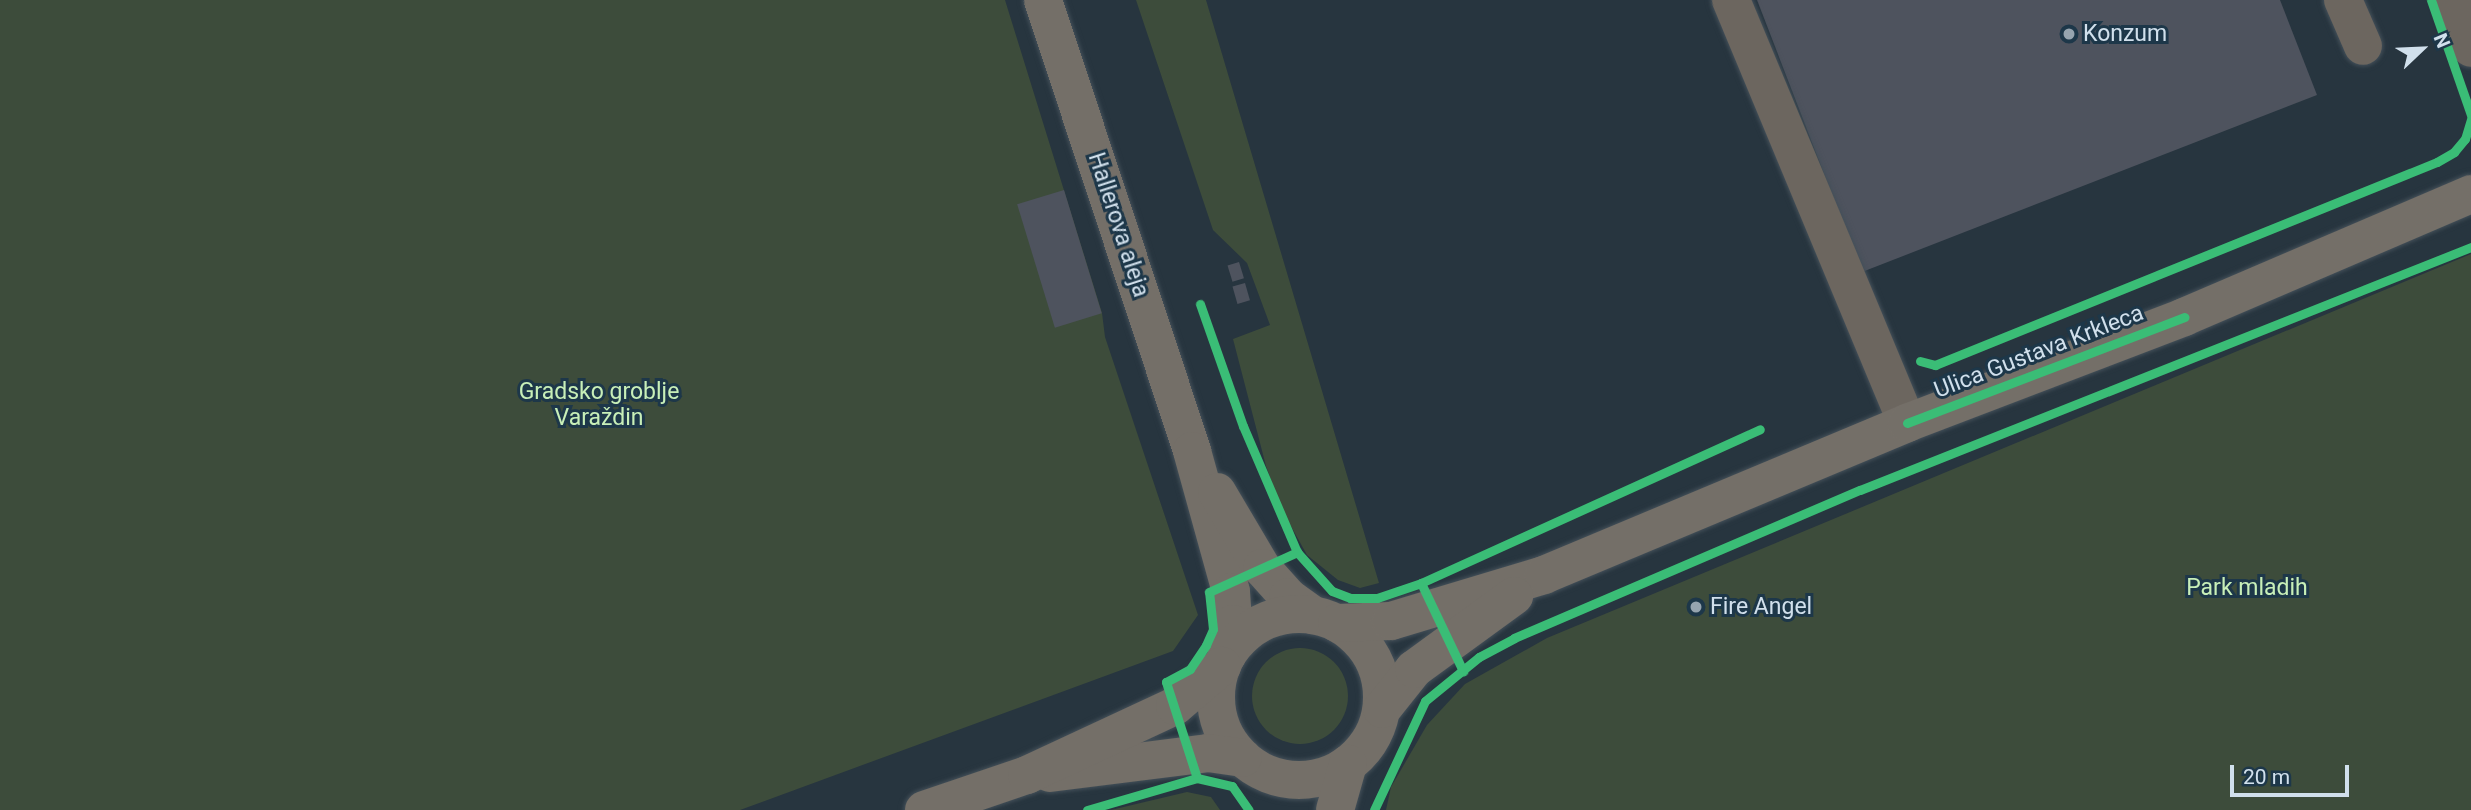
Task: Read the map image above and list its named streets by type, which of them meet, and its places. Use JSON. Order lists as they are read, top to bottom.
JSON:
{
  "streets": {
    "main road": ["Hallerova aleja", "Ulica Gustava Krkleca"]
  },
  "crossings": [
    ["Hallerova aleja", "Ulica Gustava Krkleca"]
  ],
  "parks": ["Gradsko groblje Varaždin", "Park mladih"],
  "places": ["Konzum", "Fire Angel"],
  "scale_bar": "20 m",
  "north": "top right"
}
